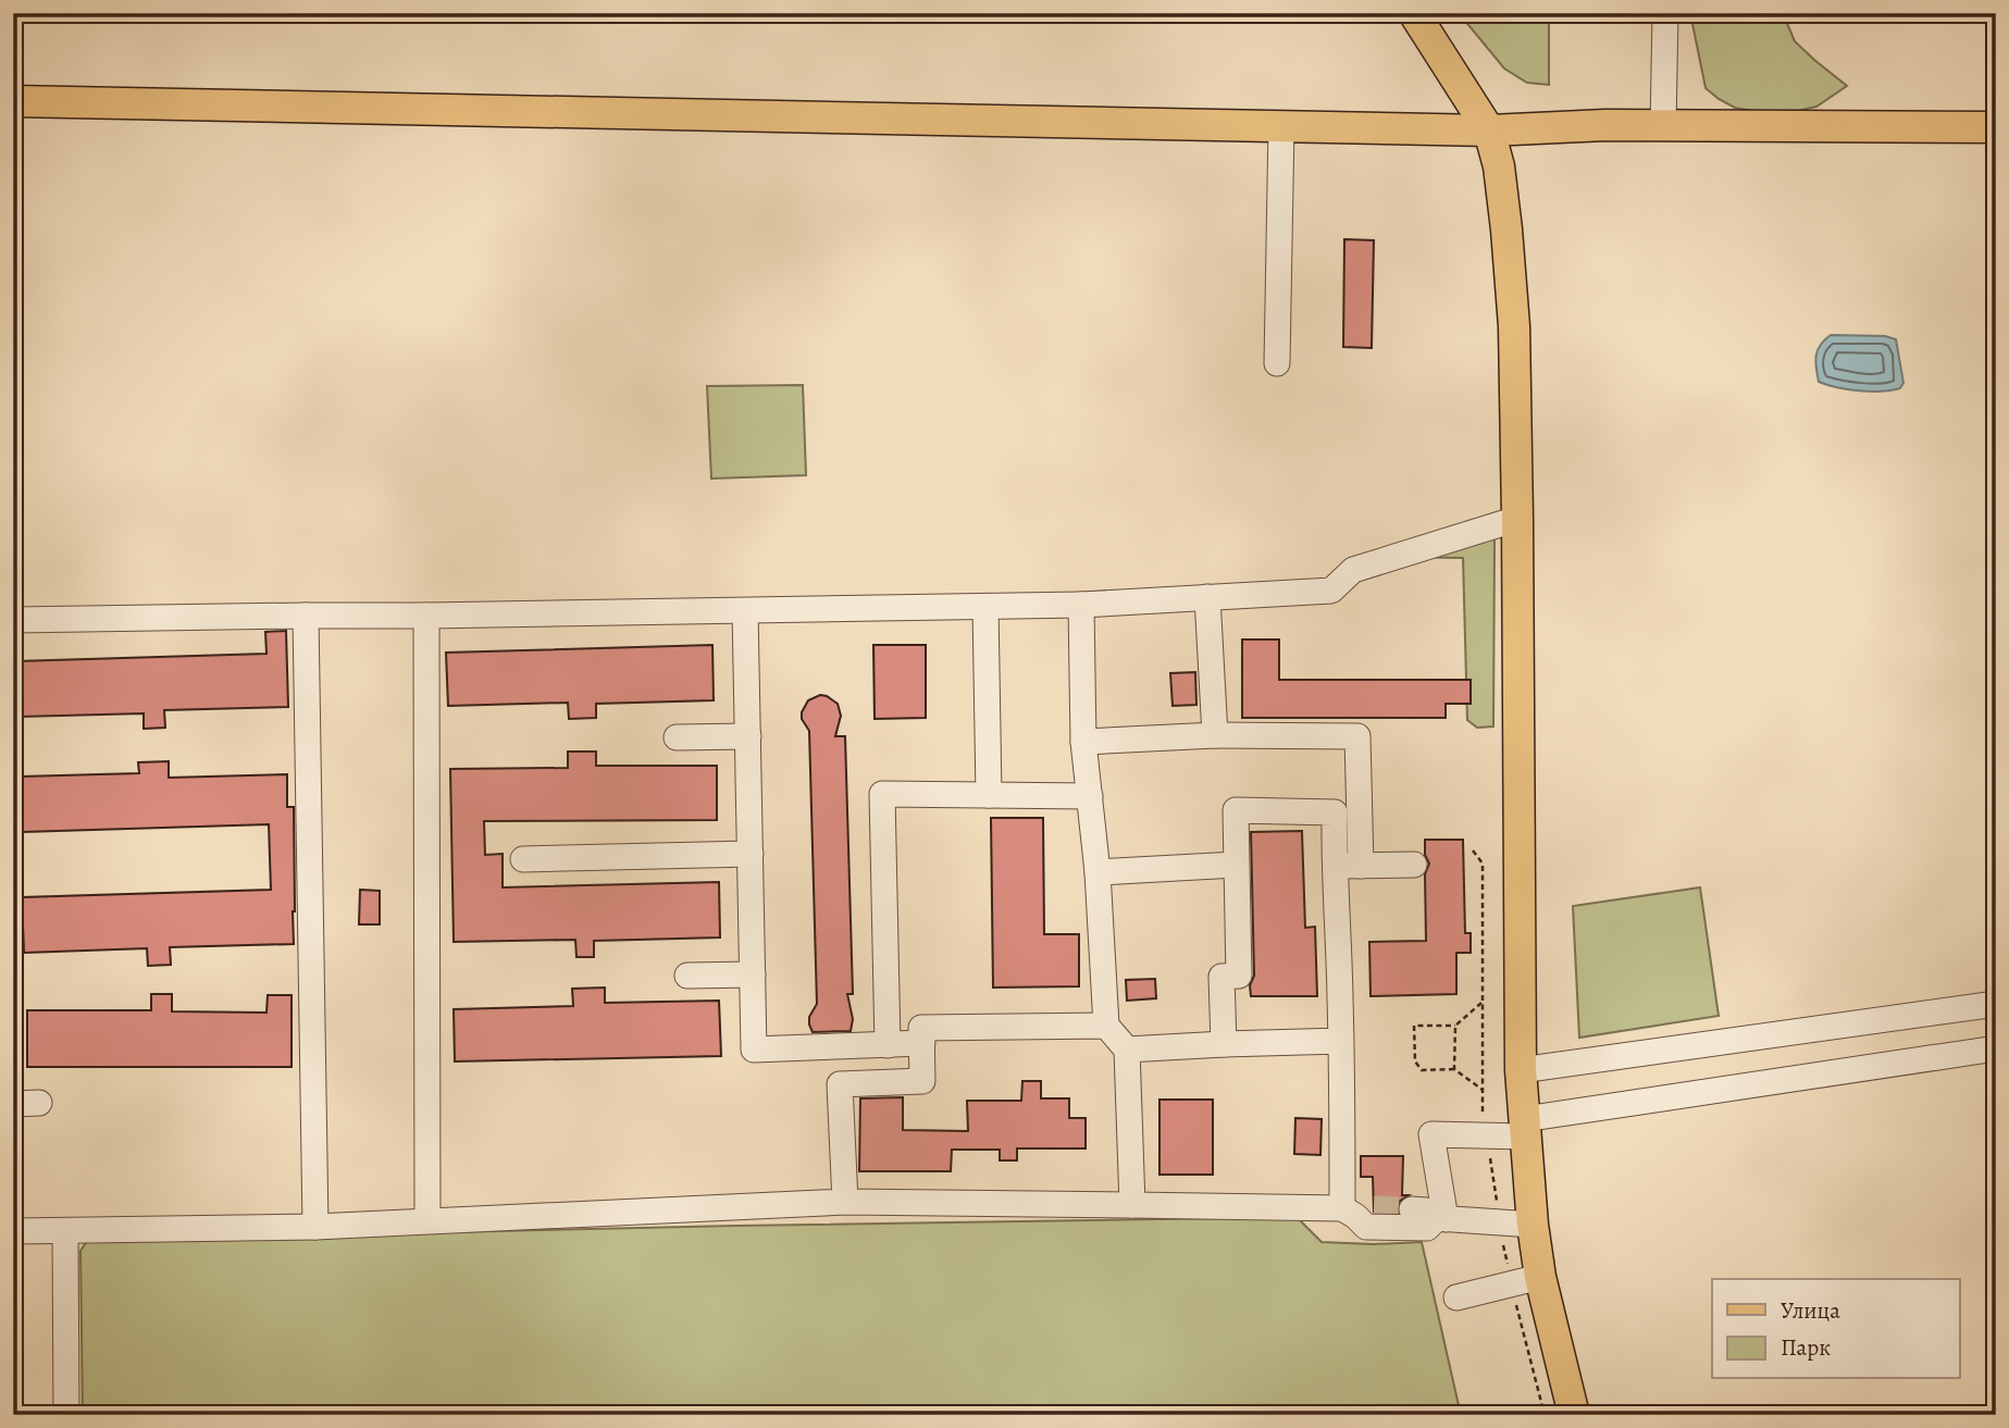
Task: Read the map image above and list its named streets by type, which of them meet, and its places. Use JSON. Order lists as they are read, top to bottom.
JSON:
{
  "legend": ["Улица", "Парк"]
}
